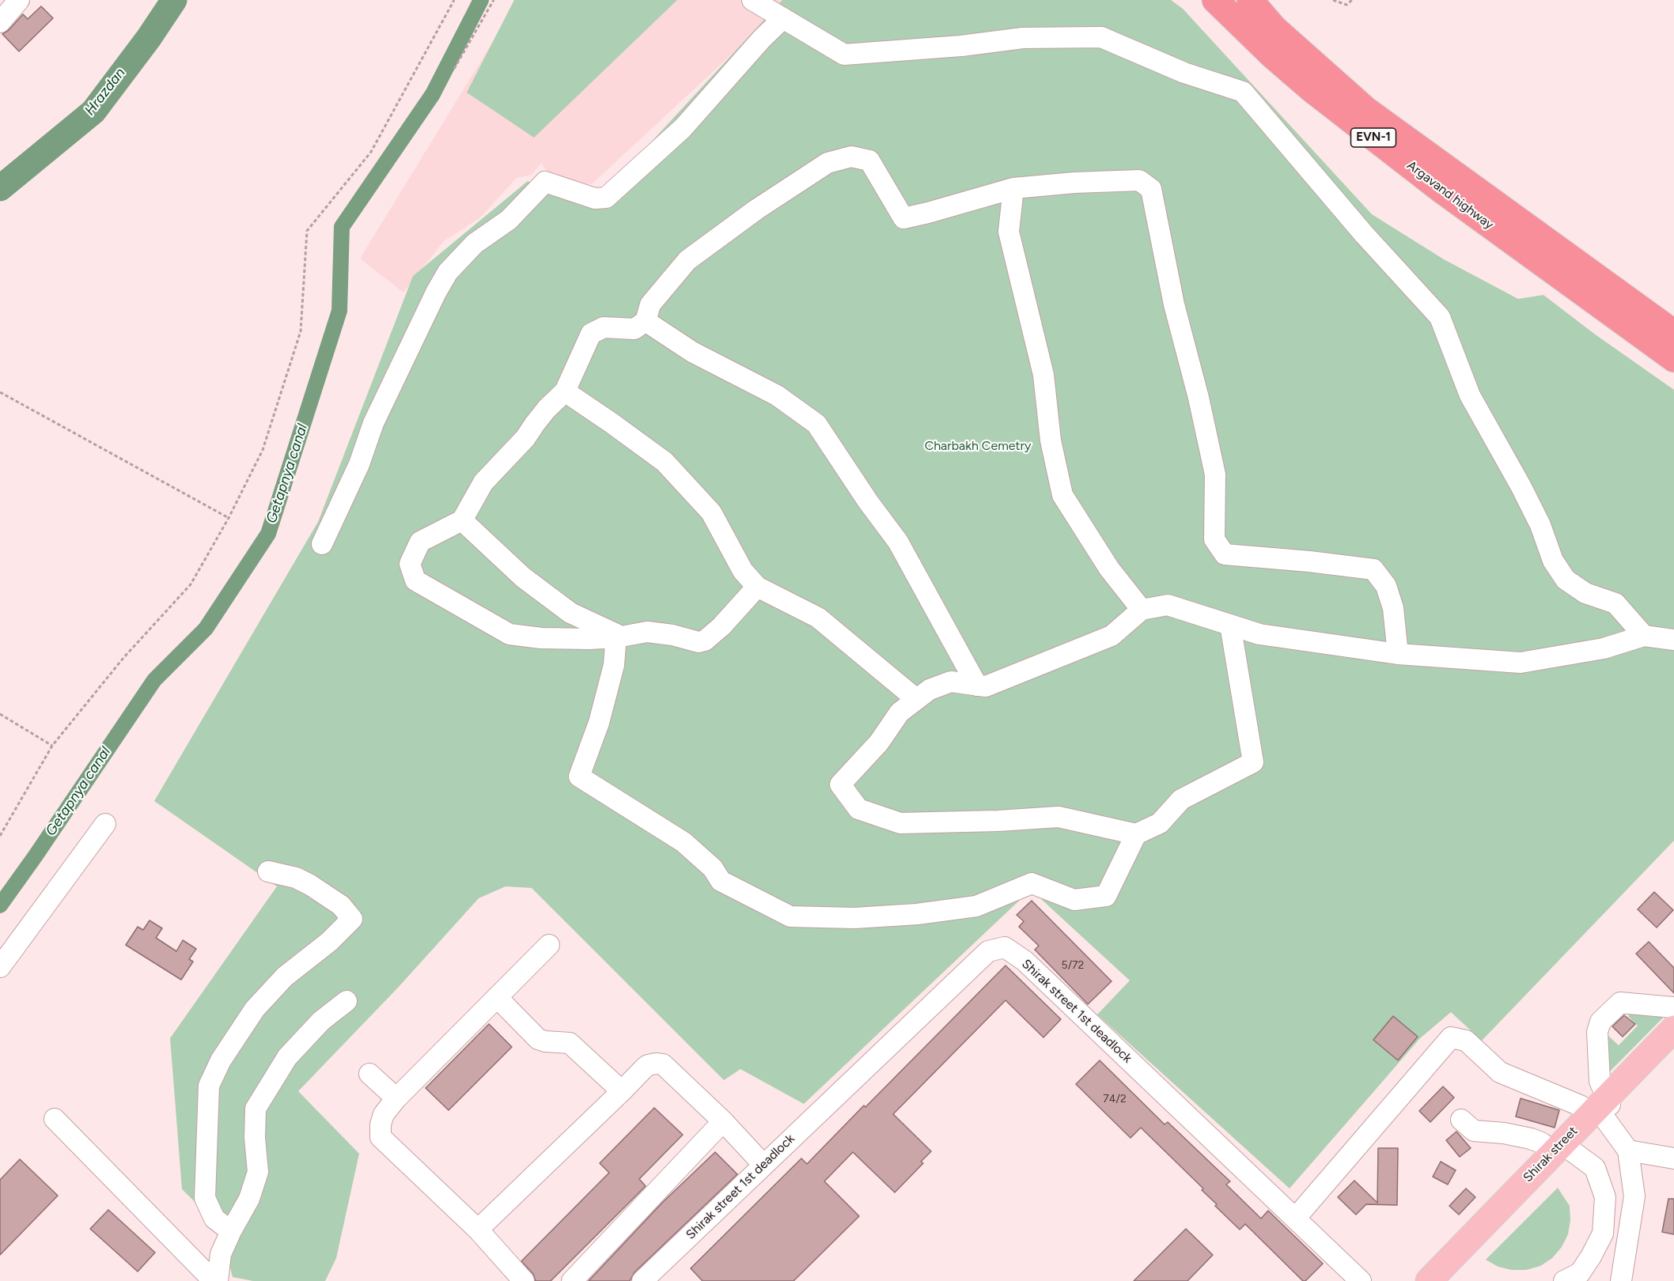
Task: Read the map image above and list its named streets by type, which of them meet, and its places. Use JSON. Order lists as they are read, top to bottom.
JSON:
{
  "streets": {
    "highway": ["EVN-1", "Argavand highway"],
    "main road": ["Shirak street"],
    "street": ["Shirak street 1st deadlock"]
  },
  "water": ["Hrazdan", "Getapnya canal"],
  "parks": ["Charbakh Cemetry"],
  "house_numbers": ["5/72", "74/2"]
}
